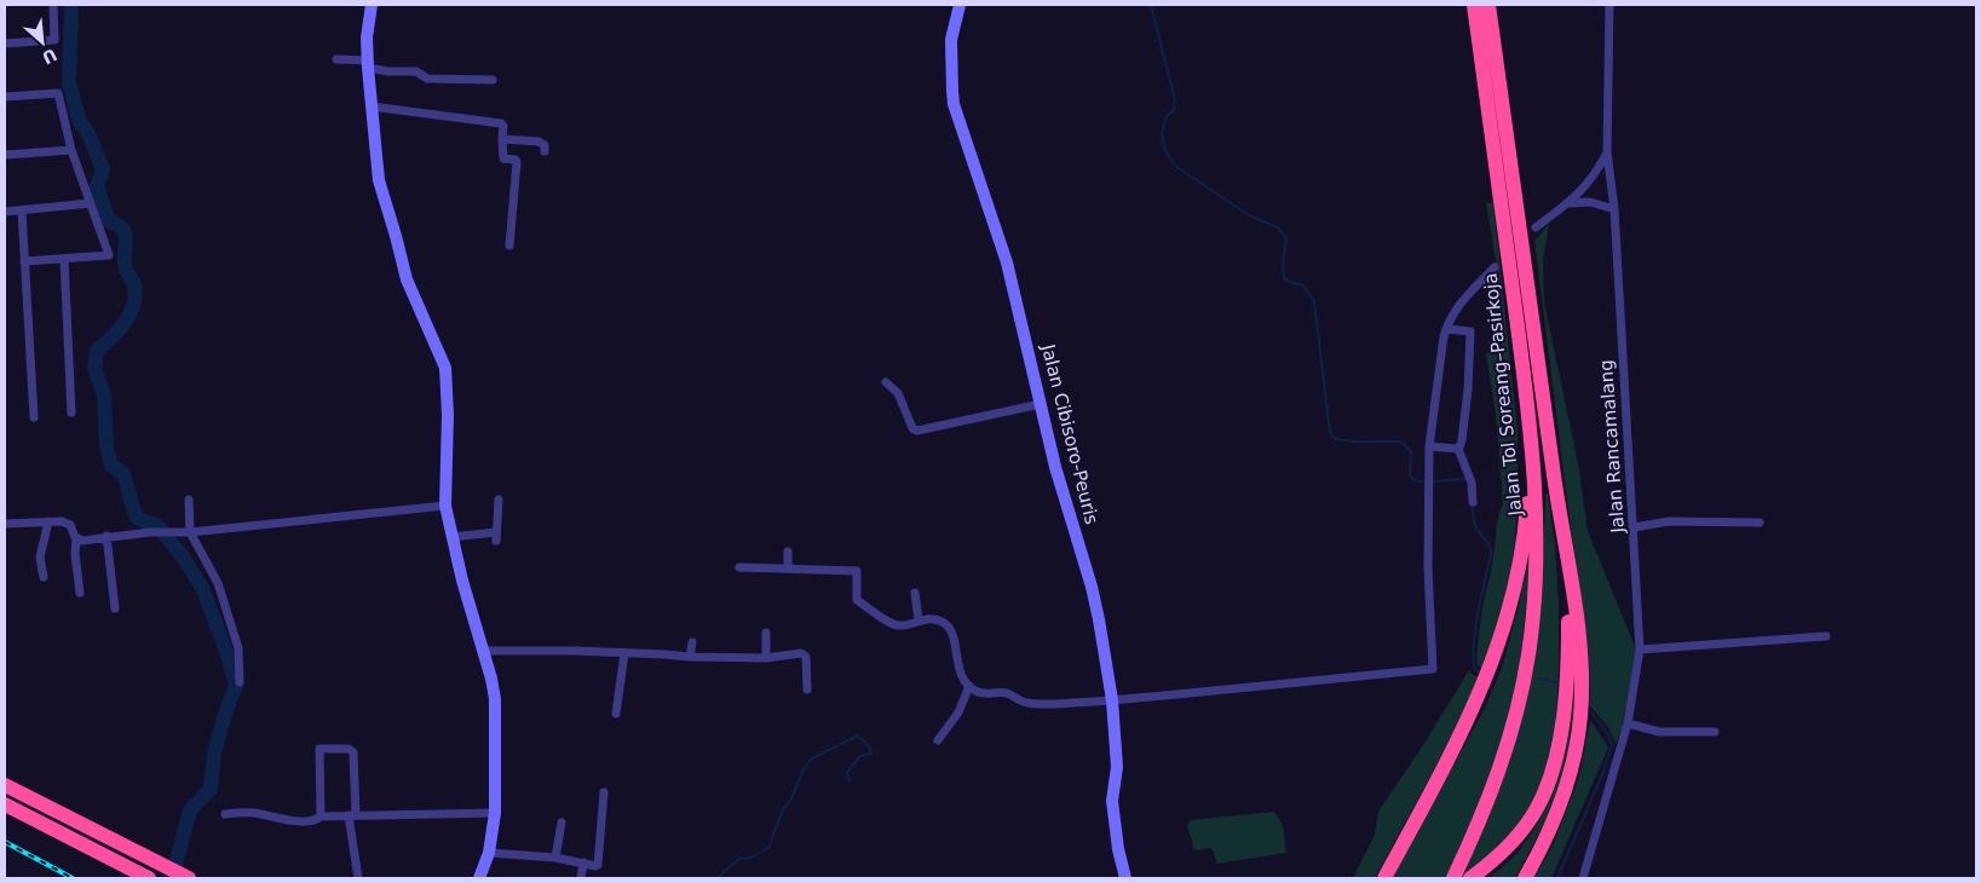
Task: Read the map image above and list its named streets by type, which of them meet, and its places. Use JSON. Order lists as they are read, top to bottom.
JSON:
{
  "streets": {
    "highway": ["Jalan Tol Soreang–Pasirkoja"],
    "street": ["Jalan Cibisoro-Peuris", "Jalan Rancamalang"]
  },
  "north": "bottom right"
}
